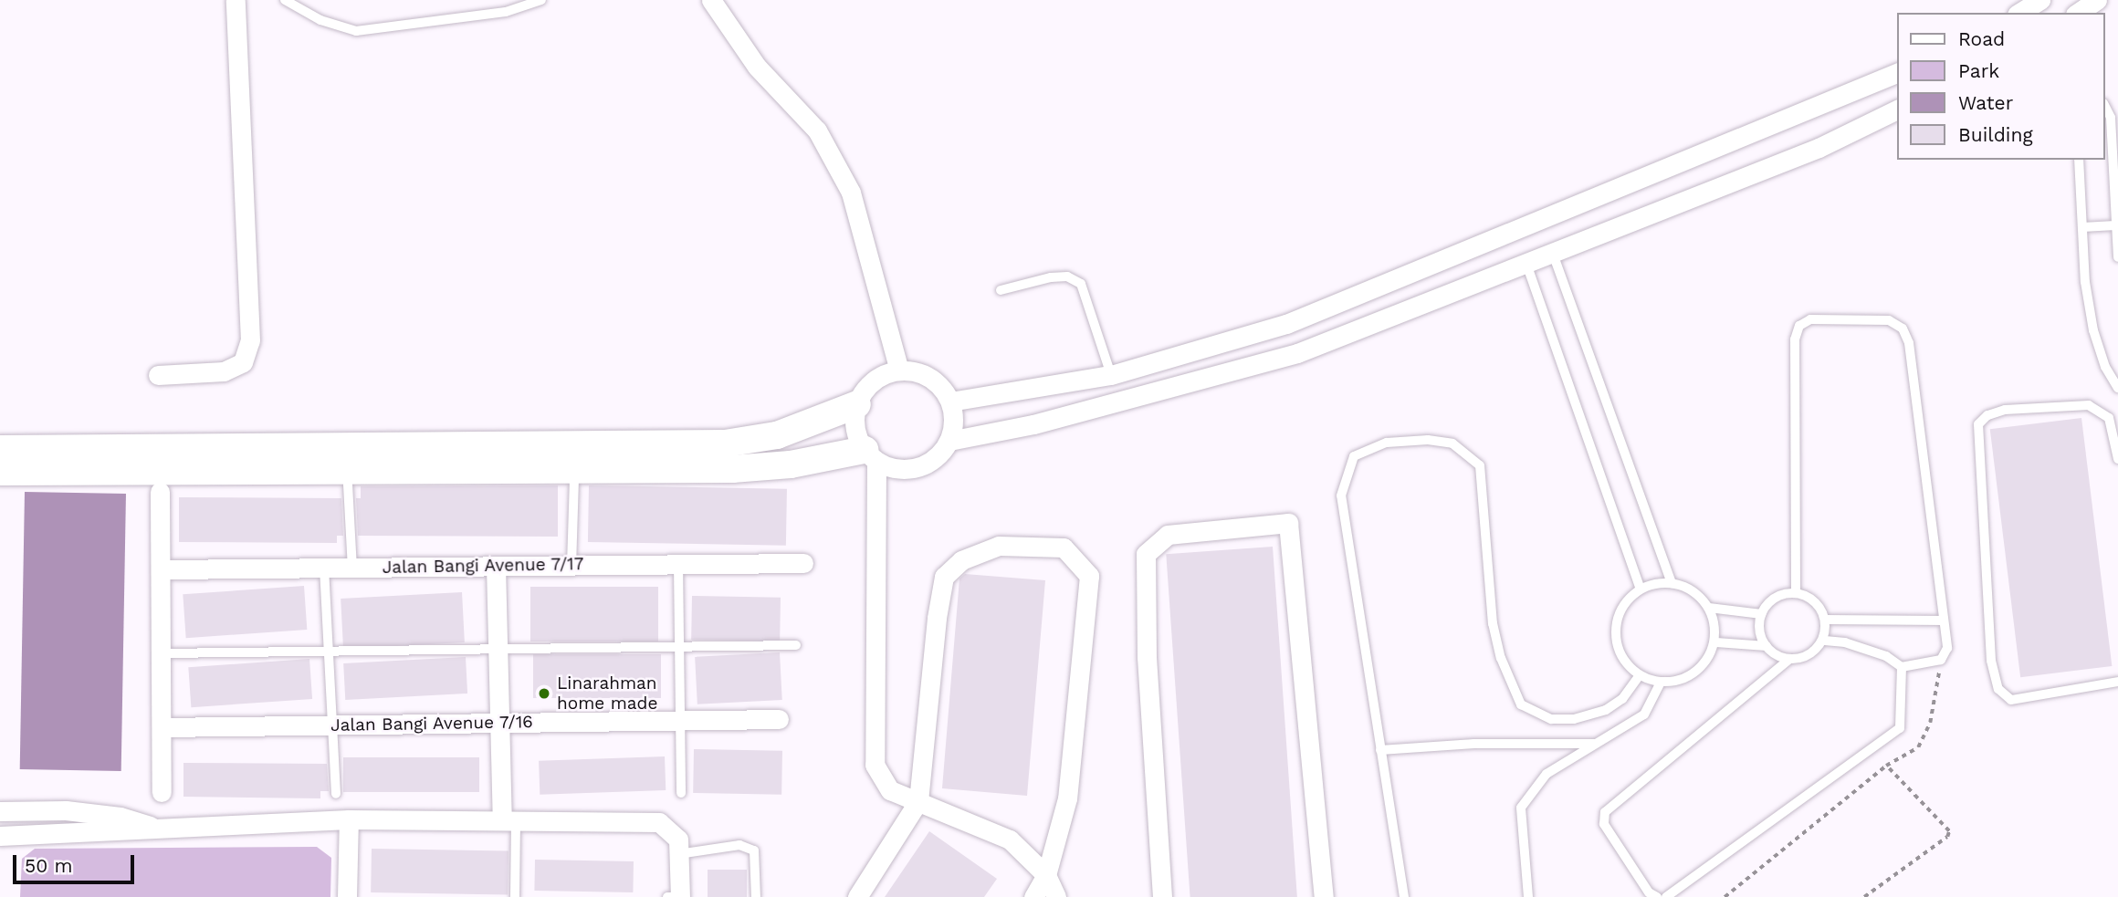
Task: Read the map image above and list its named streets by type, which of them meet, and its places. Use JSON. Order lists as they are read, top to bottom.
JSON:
{
  "streets": {
    "street": ["Jalan Bangi Avenue 7/17", "Jalan Bangi Avenue 7/16"]
  },
  "places": ["Linarahman home made"],
  "legend": [
    "Road",
    "Park",
    "Water",
    "Building"
  ],
  "scale_bar": "50 m"
}
